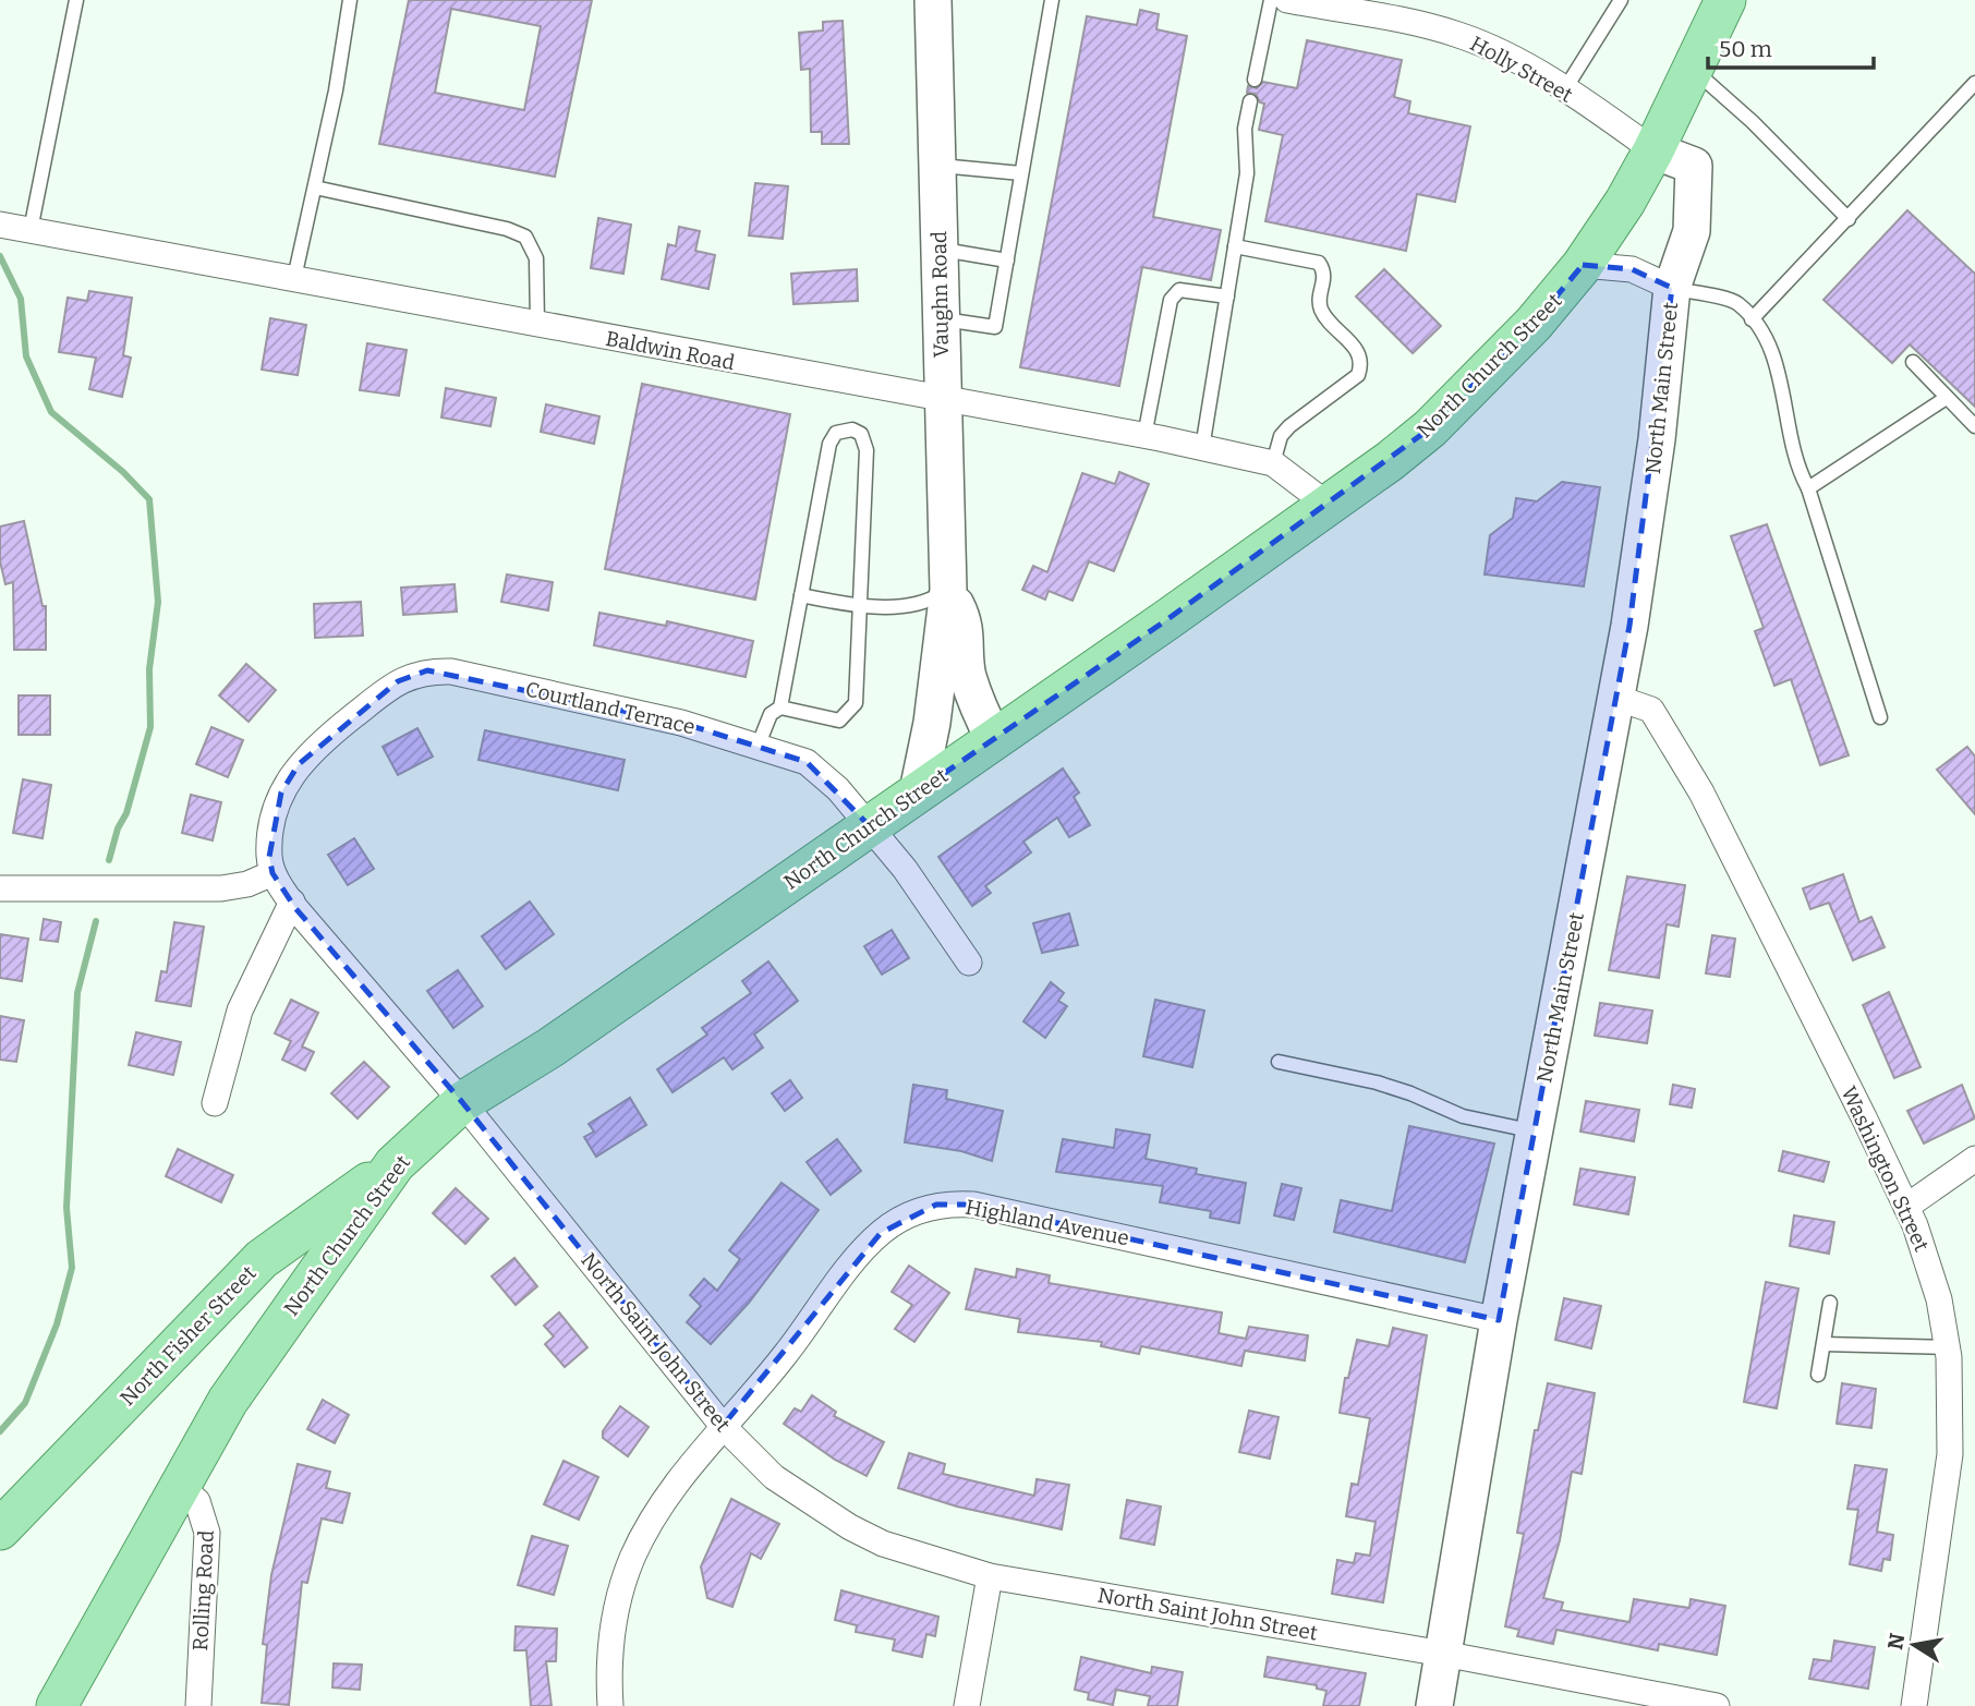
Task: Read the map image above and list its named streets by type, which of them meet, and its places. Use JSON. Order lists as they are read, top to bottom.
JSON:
{
  "streets": {
    "main road": ["North Church Street", "North Fisher Street"],
    "street": [
      "Holly Street",
      "Vaughn Road",
      "Baldwin Road",
      "North Main Street",
      "Courtland Terrace",
      "Washington Street",
      "Highland Avenue",
      "North Saint John Street",
      "Rolling Road"
    ]
  },
  "crossings": [
    ["Holly Street", "North Church Street"],
    ["Holly Street", "North Main Street"],
    ["Vaughn Road", "Baldwin Road"],
    ["Vaughn Road", "North Church Street"],
    ["Baldwin Road", "North Church Street"],
    ["North Church Street", "North Main Street"],
    ["North Church Street", "Courtland Terrace"],
    ["North Church Street", "North Fisher Street"],
    ["North Church Street", "North Saint John Street"],
    ["North Church Street", "Rolling Road"],
    ["North Main Street", "Washington Street"],
    ["North Main Street", "Highland Avenue"],
    ["North Main Street", "North Saint John Street"],
    ["Courtland Terrace", "North Saint John Street"],
    ["Highland Avenue", "North Saint John Street"]
  ],
  "scale_bar": "50 m",
  "north": "left"
}
